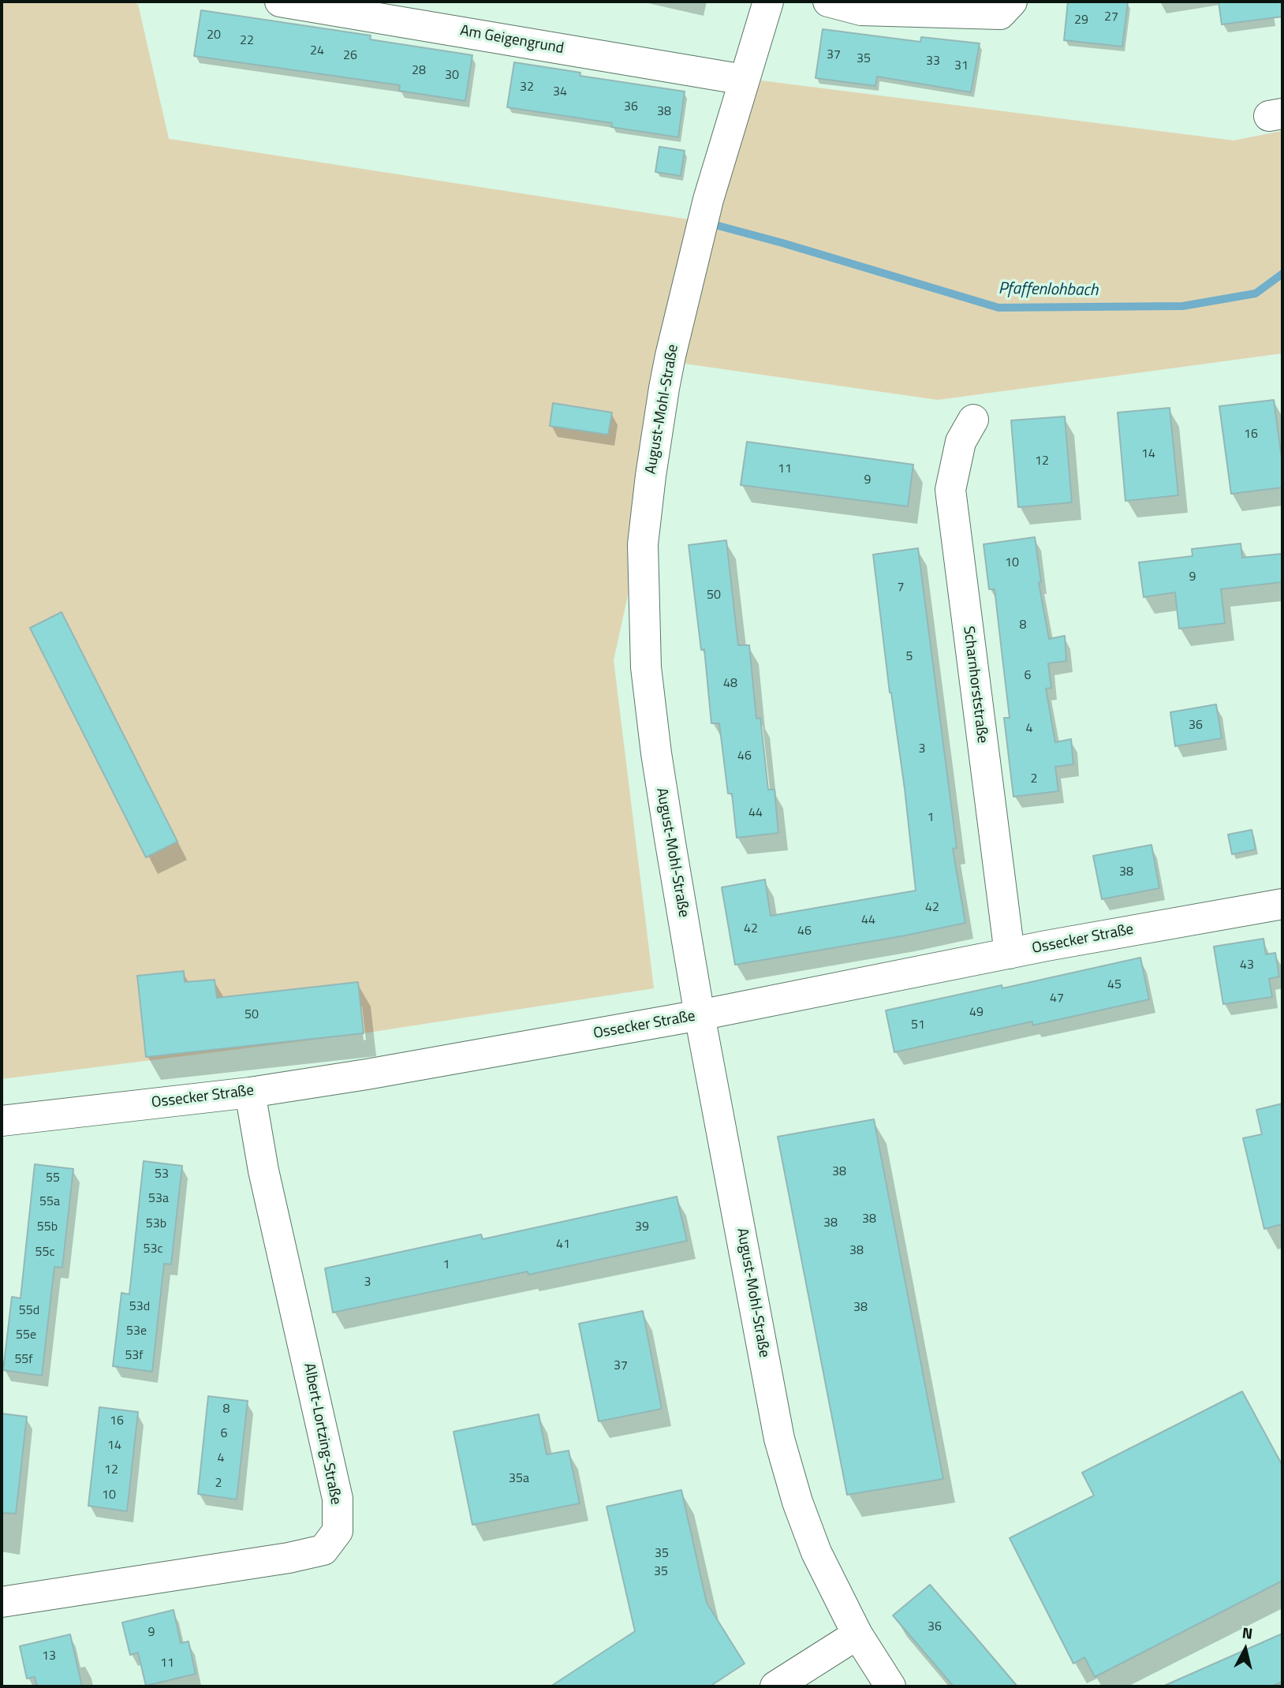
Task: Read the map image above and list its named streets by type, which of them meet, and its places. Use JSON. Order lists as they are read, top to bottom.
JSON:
{
  "streets": {
    "street": [
      "Am Geigengrund",
      "August-Mohl-Straße",
      "Scharnhorststraße",
      "Ossecker Straße",
      "Albert-Lortzing-Straße"
    ]
  },
  "crossings": [
    ["Am Geigengrund", "August-Mohl-Straße"],
    ["August-Mohl-Straße", "Ossecker Straße"],
    ["Scharnhorststraße", "Ossecker Straße"],
    ["Ossecker Straße", "Albert-Lortzing-Straße"]
  ],
  "water": ["Pfaffenlohbach"],
  "house_numbers": [
    "27",
    "29",
    "20",
    "22",
    "24",
    "37",
    "26",
    "35",
    "33",
    "31",
    "28",
    "30",
    "32",
    "34",
    "36",
    "38",
    "16",
    "14",
    "12",
    "11",
    "9",
    "10",
    "9",
    "7",
    "50",
    "8",
    "5",
    "6",
    "48",
    "36",
    "4",
    "3",
    "46",
    "2",
    "44",
    "1",
    "38",
    "42",
    "44",
    "42",
    "46",
    "43",
    "45",
    "47",
    "49",
    "50",
    "51",
    "38",
    "53",
    "55",
    "53a",
    "55a",
    "38",
    "38",
    "53b",
    "55b",
    "39",
    "41",
    "53c",
    "38",
    "55c",
    "1",
    "3",
    "53d",
    "38",
    "55d",
    "53e",
    "55e",
    "53f",
    "55f",
    "37",
    "8",
    "16",
    "6",
    "14",
    "4",
    "12",
    "35a",
    "2",
    "10",
    "35",
    "35",
    "36",
    "9",
    "13",
    "11"
  ],
  "north": "top"
}
